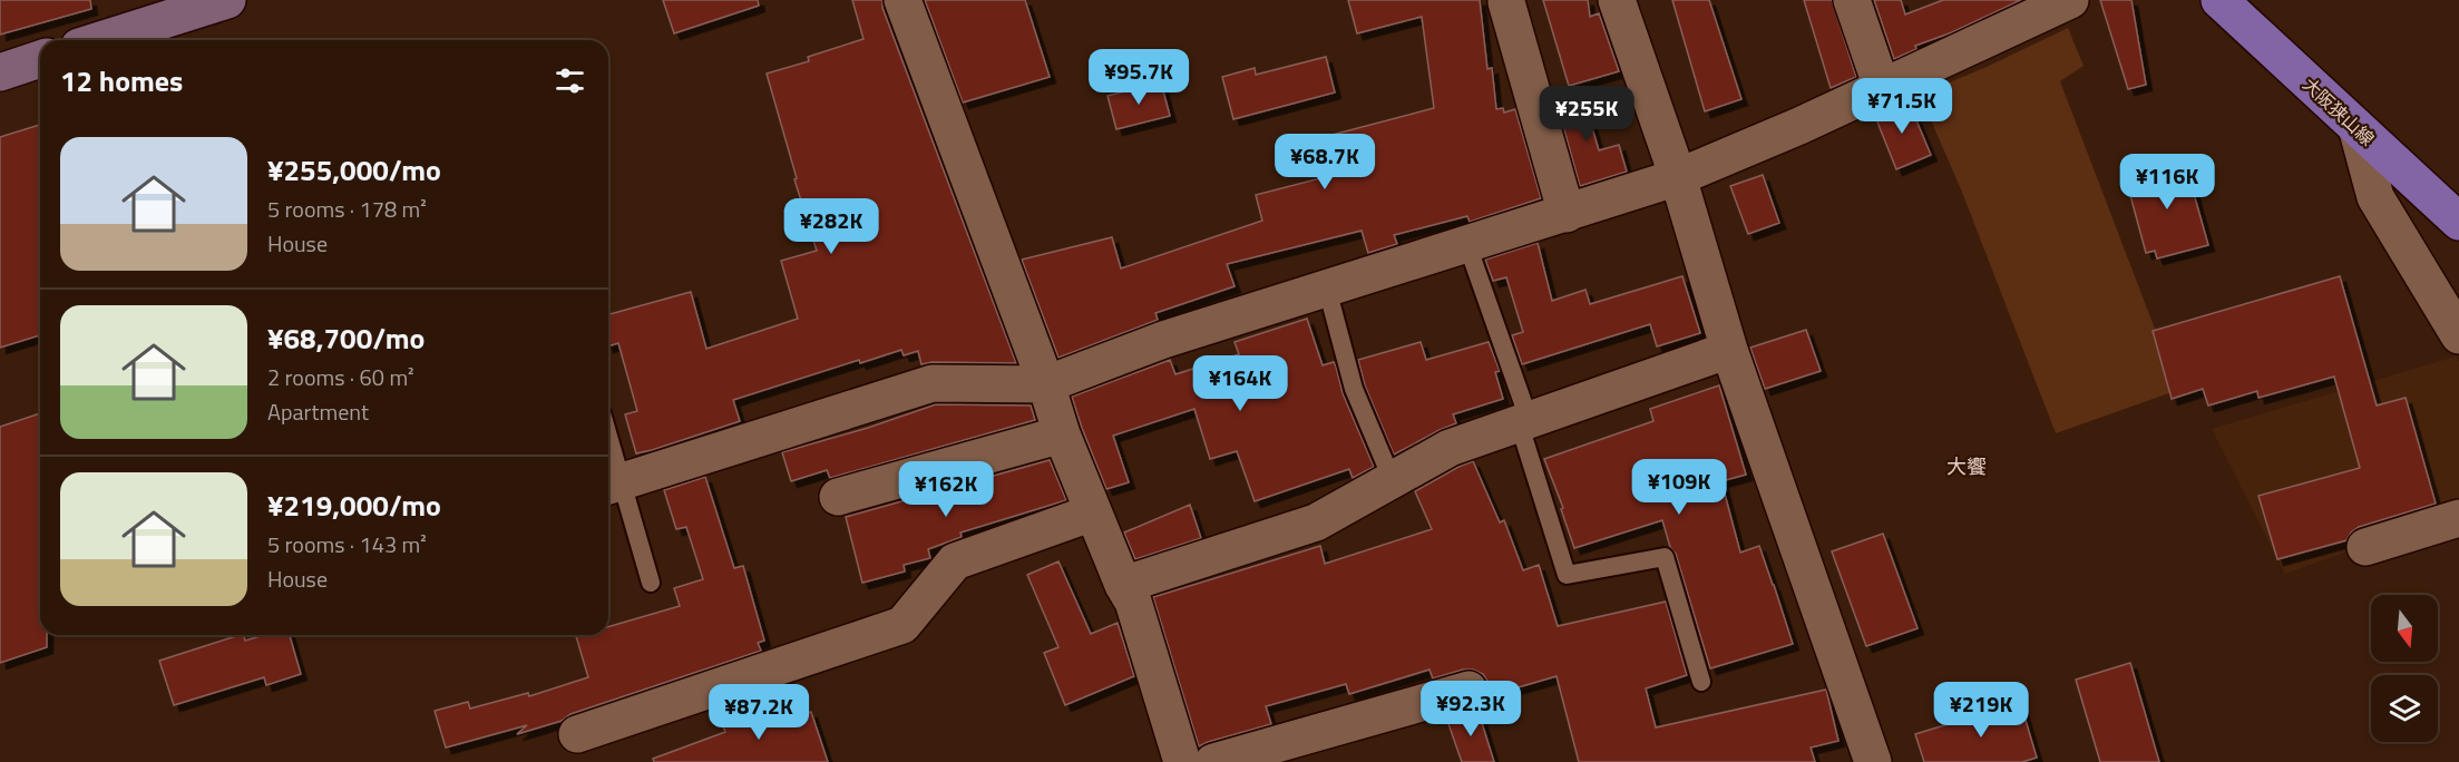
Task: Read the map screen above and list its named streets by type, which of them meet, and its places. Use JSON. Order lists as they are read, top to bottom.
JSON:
{
  "streets": {
    "main road": ["大阪狭山線"]
  },
  "districts": ["大饗"],
  "north": "bottom",
  "page": {
    "heading": "12 homes",
    "price": [
      "¥95.7K",
      "¥71.5K",
      "¥255K",
      "¥68.7K",
      "¥116K",
      "¥282K",
      "¥164K",
      "¥109K",
      "¥162K",
      "¥92.3K",
      "¥219K",
      "¥87.2K"
    ],
    "list": [
      {
        "name": "¥255,000/mo",
        "note": "5 rooms · 178 m² · House"
      },
      {
        "name": "¥68,700/mo",
        "note": "2 rooms · 60 m² · Apartment"
      },
      {
        "name": "¥219,000/mo",
        "note": "5 rooms · 143 m² · House"
      }
    ]
  }
}
